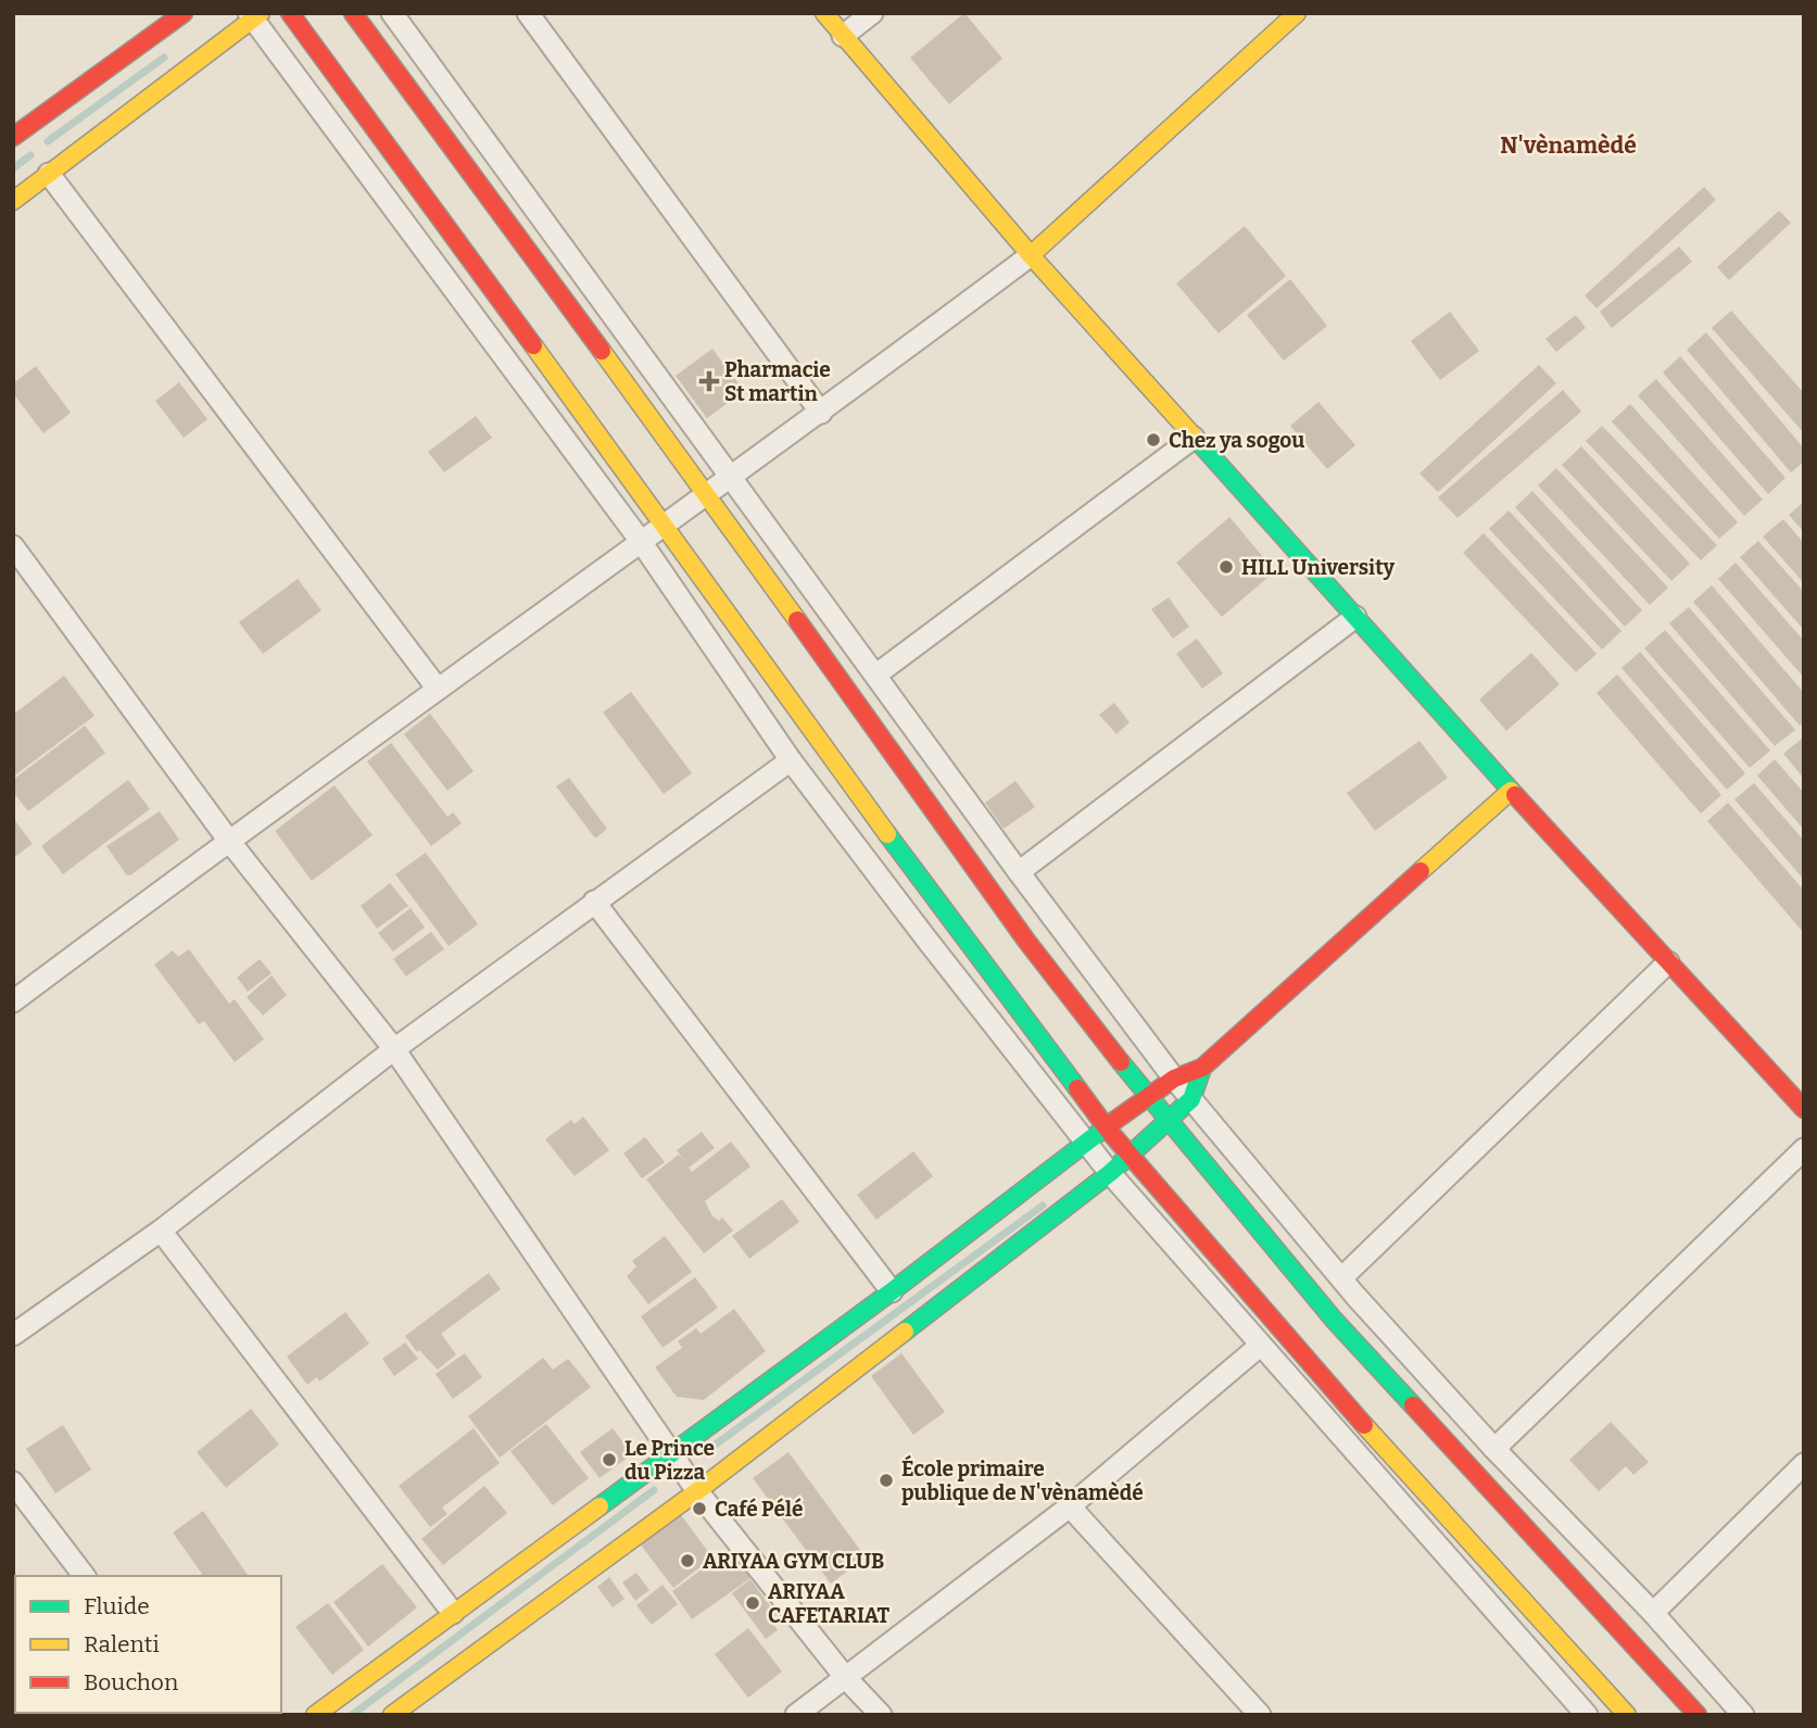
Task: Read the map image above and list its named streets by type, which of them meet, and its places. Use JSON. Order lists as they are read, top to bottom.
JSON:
{
  "districts": ["N'vènamèdé"],
  "places": {
    "health": ["Pharmacie St martin"],
    "other": [
      "Chez ya sogou",
      "HILL University",
      "Le Prince du Pizza",
      "École primaire publique de N'vènamèdé",
      "Café Pélé",
      "ARIYAA GYM CLUB",
      "ARIYAA CAFETARIAT"
    ]
  },
  "legend": ["Fluide", "Ralenti", "Bouchon"]
}
